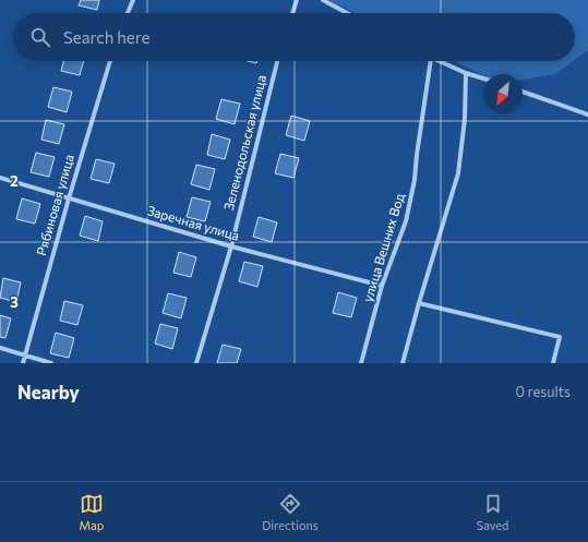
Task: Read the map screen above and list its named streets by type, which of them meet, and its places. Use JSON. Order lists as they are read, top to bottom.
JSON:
{
  "streets": {
    "street": [
      "Зеленодольская улица",
      "Рябиновая улица",
      "Заречная улица",
      "улица Вешних Вод"
    ]
  },
  "crossings": [
    ["Зеленодольская улица", "Заречная улица"],
    ["Рябиновая улица", "Заречная улица"],
    ["Заречная улица", "улица Вешних Вод"]
  ],
  "north": "bottom left",
  "page": {
    "search": "Search here",
    "heading": ["Nearby", "0 results"],
    "nav": ["Map", "Directions", "Saved"]
  },
  "grid": {
    "rows": ["2", "3"]
  }
}
